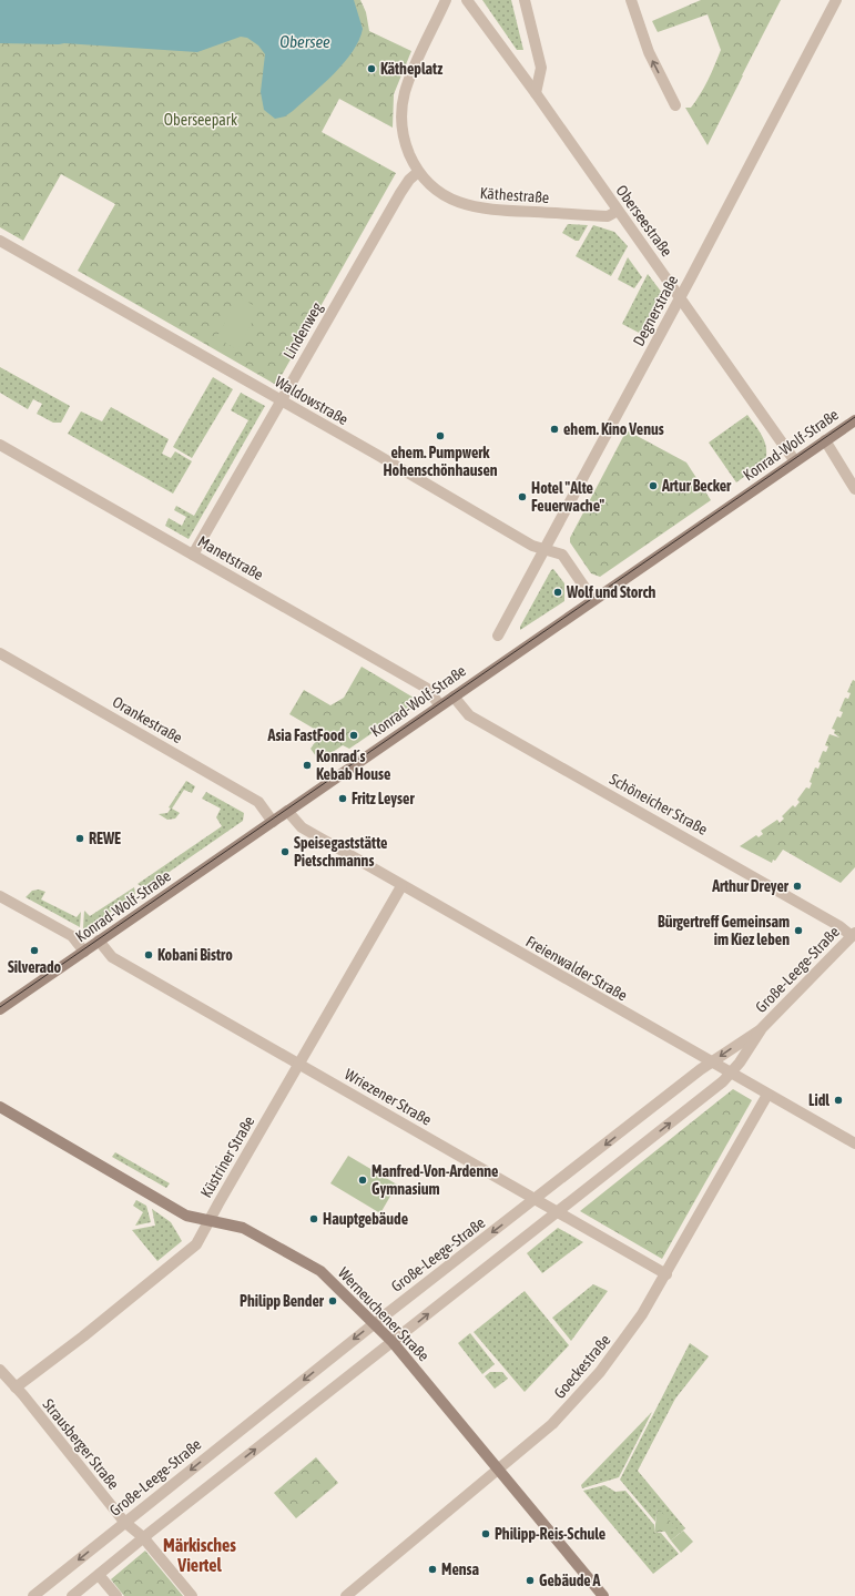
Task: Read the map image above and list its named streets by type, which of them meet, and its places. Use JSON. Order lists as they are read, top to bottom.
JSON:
{
  "streets": {
    "main road": ["Konrad-Wolf-Straße", "Werneuchener Straße"],
    "street": [
      "Käthestraße",
      "Oberseestraße",
      "Degnerstraße",
      "Lindenweg",
      "Waldowstraße",
      "Manetstraße",
      "Orankestraße",
      "Schöneicher Straße",
      "Freienwalder Straße",
      "Große-Leege-Straße",
      "Wriezener Straße",
      "Küstriner Straße",
      "Goeckestraße",
      "Strausberger Straße"
    ]
  },
  "crossings": [
    ["Käthestraße", "Oberseestraße"],
    ["Käthestraße", "Lindenweg"],
    ["Oberseestraße", "Degnerstraße"],
    ["Oberseestraße", "Konrad-Wolf-Straße"],
    ["Degnerstraße", "Waldowstraße"],
    ["Lindenweg", "Waldowstraße"],
    ["Lindenweg", "Manetstraße"],
    ["Waldowstraße", "Konrad-Wolf-Straße"],
    ["Konrad-Wolf-Straße", "Manetstraße"],
    ["Konrad-Wolf-Straße", "Orankestraße"],
    ["Konrad-Wolf-Straße", "Schöneicher Straße"],
    ["Konrad-Wolf-Straße", "Freienwalder Straße"],
    ["Konrad-Wolf-Straße", "Wriezener Straße"],
    ["Schöneicher Straße", "Große-Leege-Straße"],
    ["Freienwalder Straße", "Große-Leege-Straße"],
    ["Freienwalder Straße", "Küstriner Straße"],
    ["Freienwalder Straße", "Goeckestraße"],
    ["Große-Leege-Straße", "Wriezener Straße"],
    ["Große-Leege-Straße", "Werneuchener Straße"],
    ["Große-Leege-Straße", "Strausberger Straße"],
    ["Wriezener Straße", "Küstriner Straße"],
    ["Wriezener Straße", "Goeckestraße"],
    ["Küstriner Straße", "Werneuchener Straße"],
    ["Küstriner Straße", "Strausberger Straße"],
    ["Werneuchener Straße", "Goeckestraße"]
  ],
  "districts": ["Märkisches Viertel"],
  "water": ["Obersee"],
  "parks": ["Oberseepark"],
  "places": [
    "Kätheplatz",
    "ehem. Kino Venus",
    "ehem. Pumpwerk Hohenschönhausen",
    "Artur Becker",
    "Hotel \"Alte Feuerwache\"",
    "Wolf und Storch",
    "Asia FastFood",
    "Konrad´s Kebab House",
    "Fritz Leyser",
    "REWE",
    "Speisegaststätte Pietschmanns",
    "Arthur Dreyer",
    "Bürgertreff Gemeinsam im Kiez leben",
    "Silverado",
    "Kobani Bistro",
    "Lidl",
    "Manfred-Von-Ardenne Gymnasium",
    "Hauptgebäude",
    "Philipp Bender",
    "Philipp-Reis-Schule",
    "Mensa",
    "Gebäude A"
  ]
}
